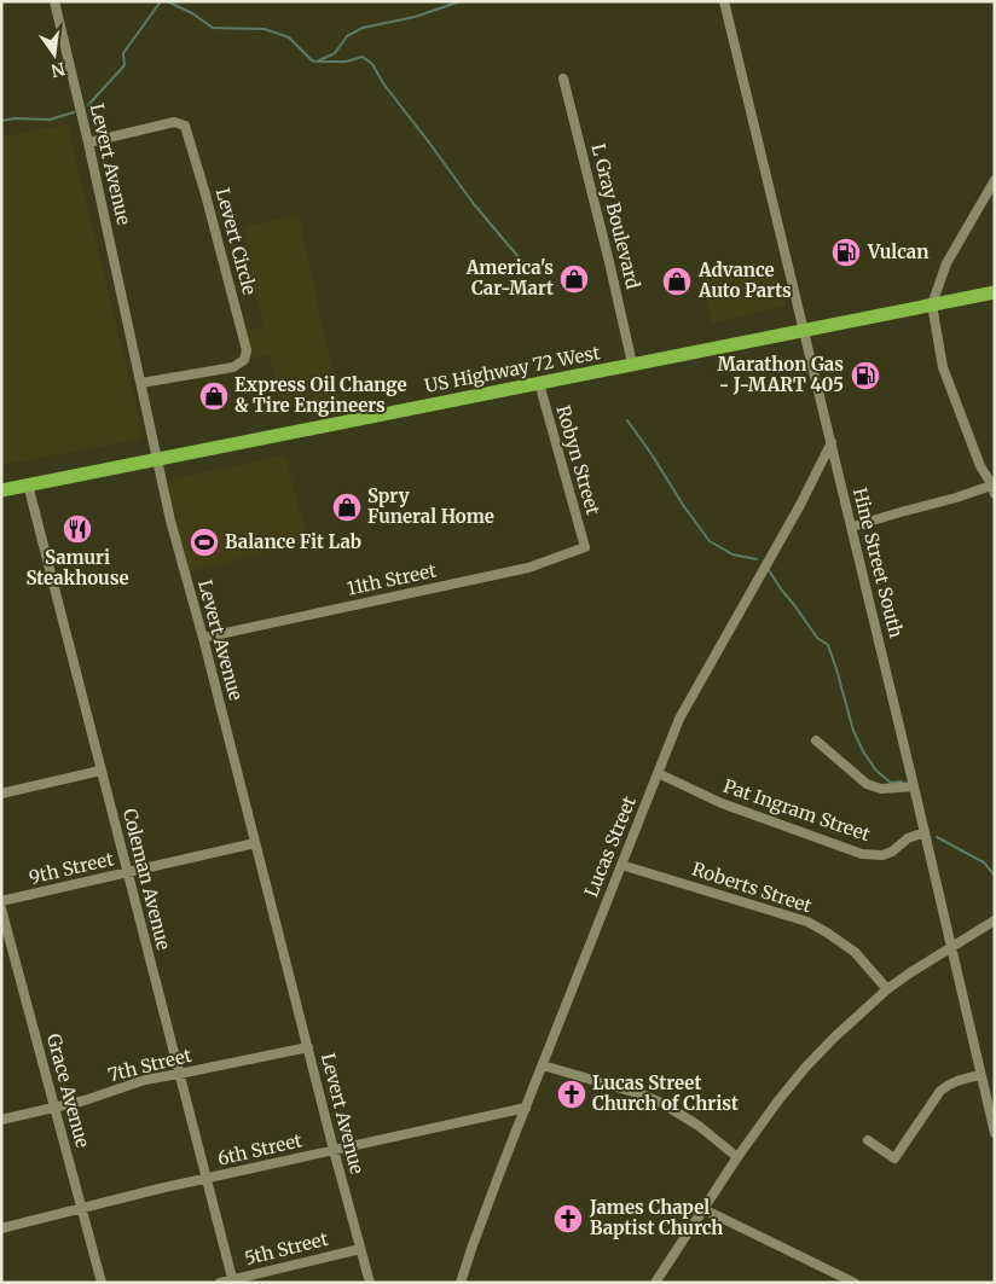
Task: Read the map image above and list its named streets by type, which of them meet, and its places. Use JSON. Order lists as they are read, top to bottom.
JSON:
{
  "streets": {
    "highway": ["US Highway 72 West"],
    "street": [
      "Levert Avenue",
      "L Gray Boulevard",
      "Levert Circle",
      "Robyn Street",
      "Hine Street South",
      "11th Street",
      "Pat Ingram Street",
      "Lucas Street",
      "9th Street",
      "Coleman Avenue",
      "Roberts Street",
      "7th Street",
      "Grace Avenue",
      "6th Street",
      "5th Street"
    ]
  },
  "crossings": [
    ["Levert Avenue", "Levert Circle"],
    ["Levert Avenue", "US Highway 72 West"],
    ["Levert Avenue", "11th Street"],
    ["Levert Avenue", "9th Street"],
    ["Levert Avenue", "7th Street"],
    ["Levert Avenue", "6th Street"],
    ["Levert Avenue", "5th Street"],
    ["L Gray Boulevard", "US Highway 72 West"],
    ["US Highway 72 West", "Robyn Street"],
    ["US Highway 72 West", "Hine Street South"],
    ["US Highway 72 West", "Coleman Avenue"],
    ["Robyn Street", "11th Street"],
    ["Hine Street South", "Pat Ingram Street"],
    ["Hine Street South", "Lucas Street"],
    ["Pat Ingram Street", "Lucas Street"],
    ["Lucas Street", "Roberts Street"],
    ["Lucas Street", "6th Street"],
    ["9th Street", "Coleman Avenue"],
    ["Coleman Avenue", "7th Street"],
    ["Coleman Avenue", "6th Street"],
    ["Coleman Avenue", "5th Street"],
    ["7th Street", "Grace Avenue"],
    ["Grace Avenue", "6th Street"]
  ],
  "places": {
    "fuel station": ["Vulcan", "Marathon Gas - J-MART 405"],
    "shop": [
      "America's Car-Mart",
      "Advance Auto Parts",
      "Express Oil Change & Tire Engineers",
      "Spry Funeral Home"
    ],
    "restaurant": ["Samuri Steakhouse"],
    "sports": ["Balance Fit Lab"],
    "church": ["Lucas Street Church of Christ", "James Chapel Baptist Church"]
  },
  "north": "bottom"
}
